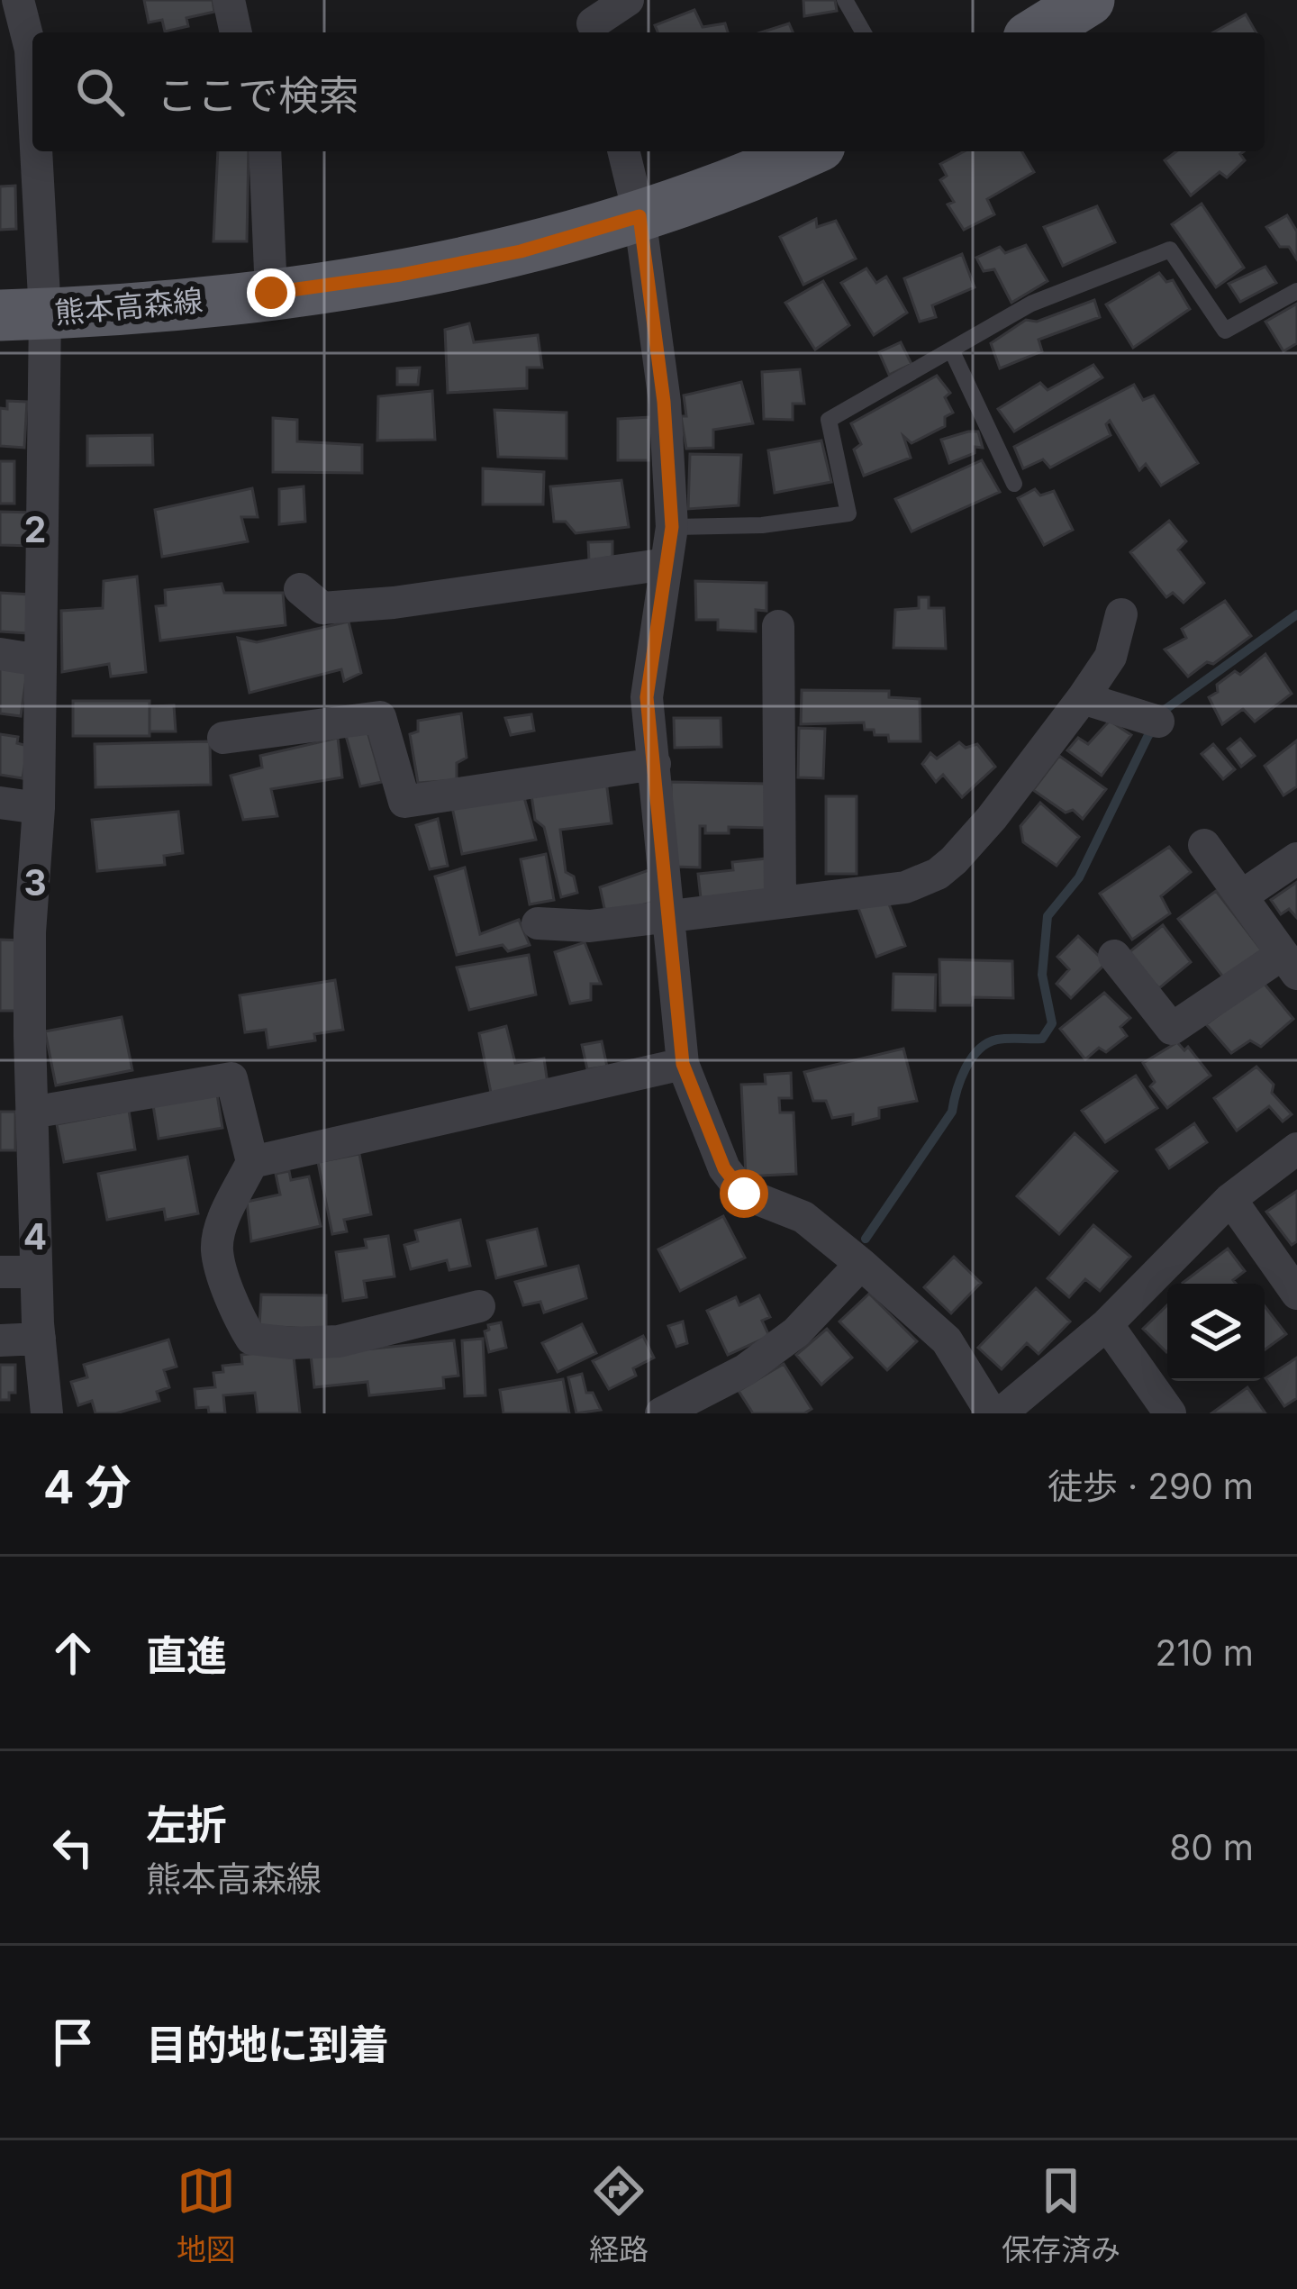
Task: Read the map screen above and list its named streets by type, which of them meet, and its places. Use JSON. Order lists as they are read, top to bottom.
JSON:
{
  "streets": {
    "main road": ["熊本高森線"]
  },
  "page": {
    "search": "ここで検索",
    "heading": ["4 分", "徒歩 · 290 m"],
    "list": [
      ["直進", "210 m"],
      ["左折", "熊本高森線", "80 m"],
      "目的地に到着"
    ],
    "nav": ["地図", "経路", "保存済み"]
  },
  "grid": {
    "rows": ["2", "3", "4"]
  }
}
